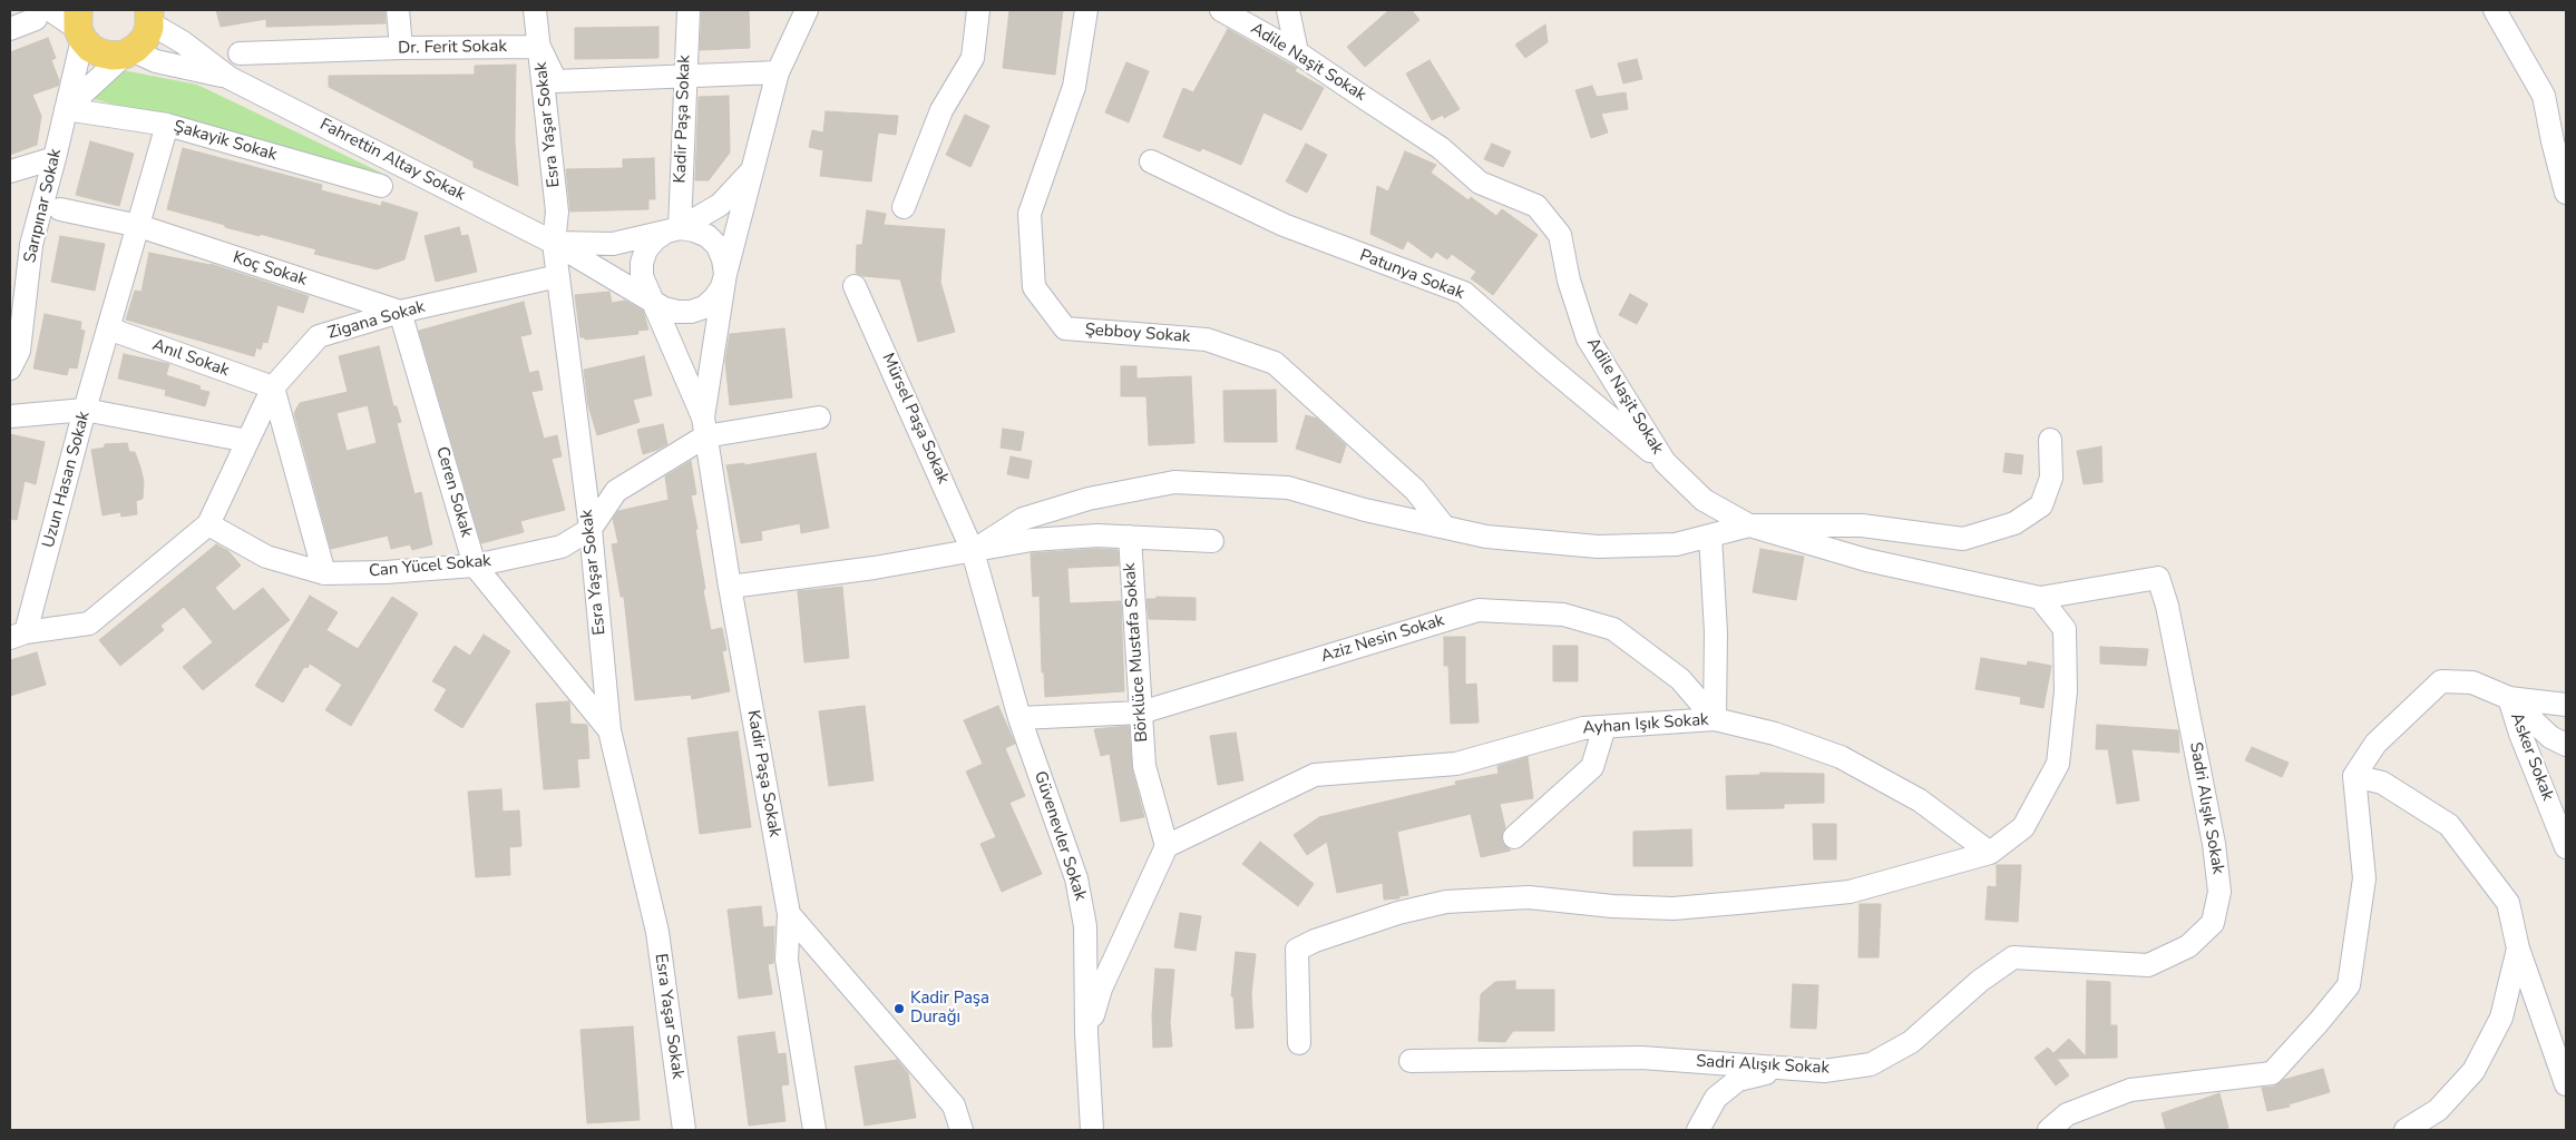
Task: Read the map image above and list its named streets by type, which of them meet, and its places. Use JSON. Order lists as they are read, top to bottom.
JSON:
{
  "streets": {
    "street": [
      "Dr. Ferit Sokak",
      "Adile Naşit Sokak",
      "Kadir Paşa Sokak",
      "Esra Yaşar Sokak",
      "Şakayik Sokak",
      "Fahrettin Altay Sokak",
      "Sarıpınar Sokak",
      "Koç Sokak",
      "Patunya Sokak",
      "Zigana Sokak",
      "Şebboy Sokak",
      "Anıl Sokak",
      "Mürsel Paşa Sokak",
      "Uzun Hasan Sokak",
      "Ceren Sokak",
      "Can Yücel Sokak",
      "Aziz Nesin Sokak",
      "Börklüce Mustafa Sokak",
      "Ayhan Işık Sokak",
      "Asker Sokak",
      "Sadri Alışık Sokak",
      "Güvenevler Sokak"
    ]
  },
  "crossings": [
    ["Dr. Ferit Sokak", "Esra Yaşar Sokak"],
    ["Adile Naşit Sokak", "Patunya Sokak"],
    ["Kadir Paşa Sokak", "Fahrettin Altay Sokak"],
    ["Kadir Paşa Sokak", "Can Yücel Sokak"],
    ["Esra Yaşar Sokak", "Fahrettin Altay Sokak"],
    ["Esra Yaşar Sokak", "Zigana Sokak"],
    ["Esra Yaşar Sokak", "Ceren Sokak"],
    ["Esra Yaşar Sokak", "Can Yücel Sokak"],
    ["Şakayik Sokak", "Sarıpınar Sokak"],
    ["Şakayik Sokak", "Uzun Hasan Sokak"],
    ["Koç Sokak", "Zigana Sokak"],
    ["Koç Sokak", "Uzun Hasan Sokak"],
    ["Koç Sokak", "Ceren Sokak"],
    ["Zigana Sokak", "Anıl Sokak"],
    ["Zigana Sokak", "Ceren Sokak"],
    ["Zigana Sokak", "Can Yücel Sokak"],
    ["Anıl Sokak", "Uzun Hasan Sokak"],
    ["Mürsel Paşa Sokak", "Güvenevler Sokak"],
    ["Ceren Sokak", "Can Yücel Sokak"],
    ["Aziz Nesin Sokak", "Börklüce Mustafa Sokak"],
    ["Aziz Nesin Sokak", "Ayhan Işık Sokak"],
    ["Aziz Nesin Sokak", "Güvenevler Sokak"],
    ["Börklüce Mustafa Sokak", "Ayhan Işık Sokak"]
  ],
  "places": ["Kadir Paşa Durağı"]
}
